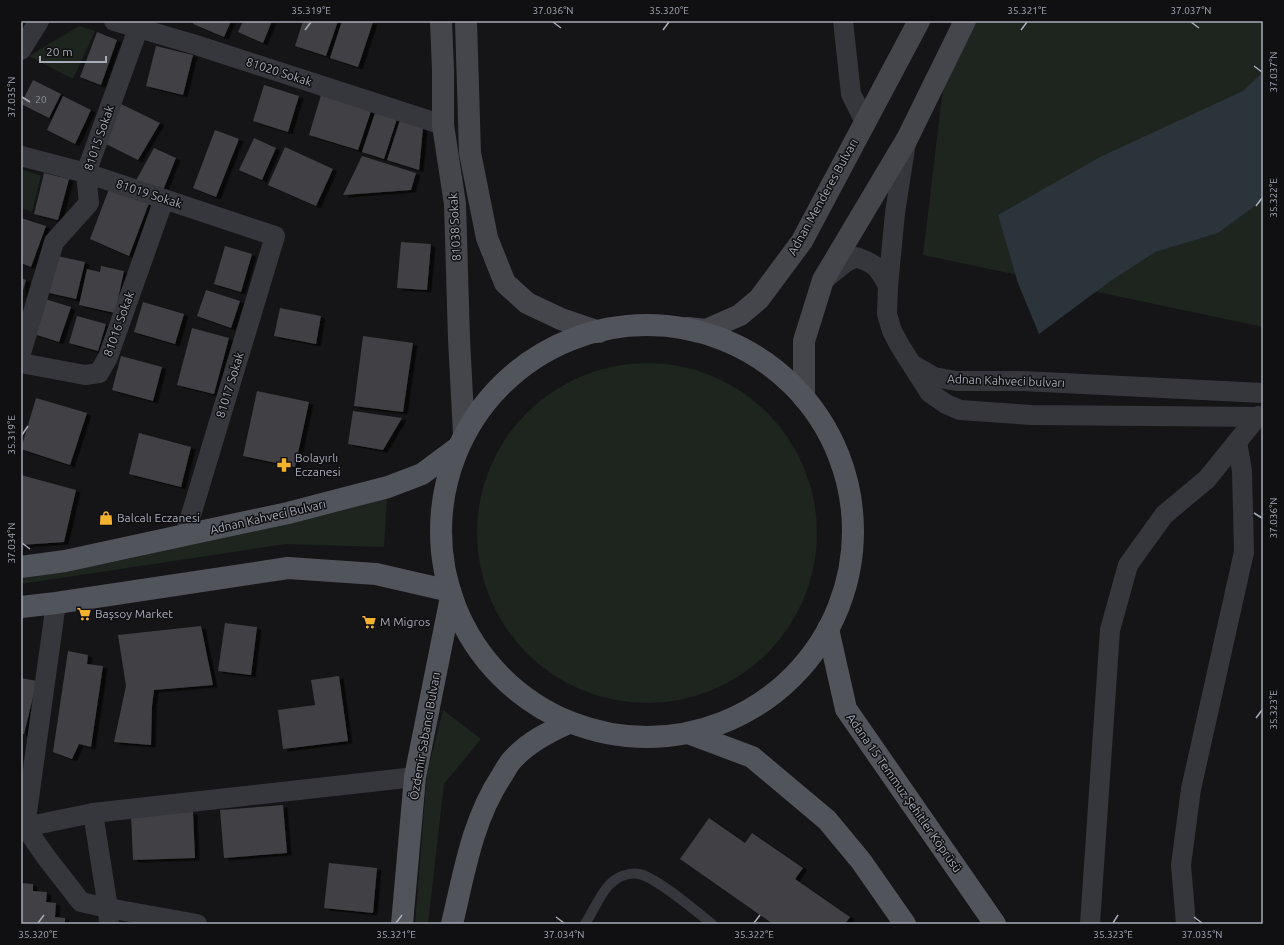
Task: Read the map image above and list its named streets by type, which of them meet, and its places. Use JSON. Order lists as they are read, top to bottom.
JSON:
{
  "streets": {
    "main road": ["Adnan Kahveci Bulvarı", "Özdemir Sabancı Bulvarı", "Adana 15 Temmuz Şehitler Köprüsü"],
    "street": [
      "81020 Sokak",
      "81015 Sokak",
      "81019 Sokak",
      "Adnan Menderes Bulvarı",
      "81038 Sokak",
      "81016 Sokak",
      "Adnan Kahveci bulvarı",
      "81017 Sokak"
    ]
  },
  "crossings": [
    ["81020 Sokak", "81015 Sokak"],
    ["81020 Sokak", "81038 Sokak"],
    ["81015 Sokak", "81019 Sokak"],
    ["81019 Sokak", "81016 Sokak"],
    ["81019 Sokak", "81017 Sokak"],
    ["81038 Sokak", "Adnan Kahveci Bulvarı"],
    ["81017 Sokak", "Adnan Kahveci Bulvarı"]
  ],
  "places": {
    "pharmacy": ["Bolayırlı Eczanesi"],
    "shop": ["Balcalı Eczanesi"],
    "supermarket": ["Başsoy Market", "M Migros"]
  },
  "house_numbers": ["20"],
  "scale_bar": "20 m",
  "coordinates": [
    "35.319°E",
    "37.036°N",
    "35.320°E",
    "35.321°E",
    "37.037°N",
    "37.035°N",
    "35.322°E",
    "37.034°N",
    "35.323°E"
  ]
}
